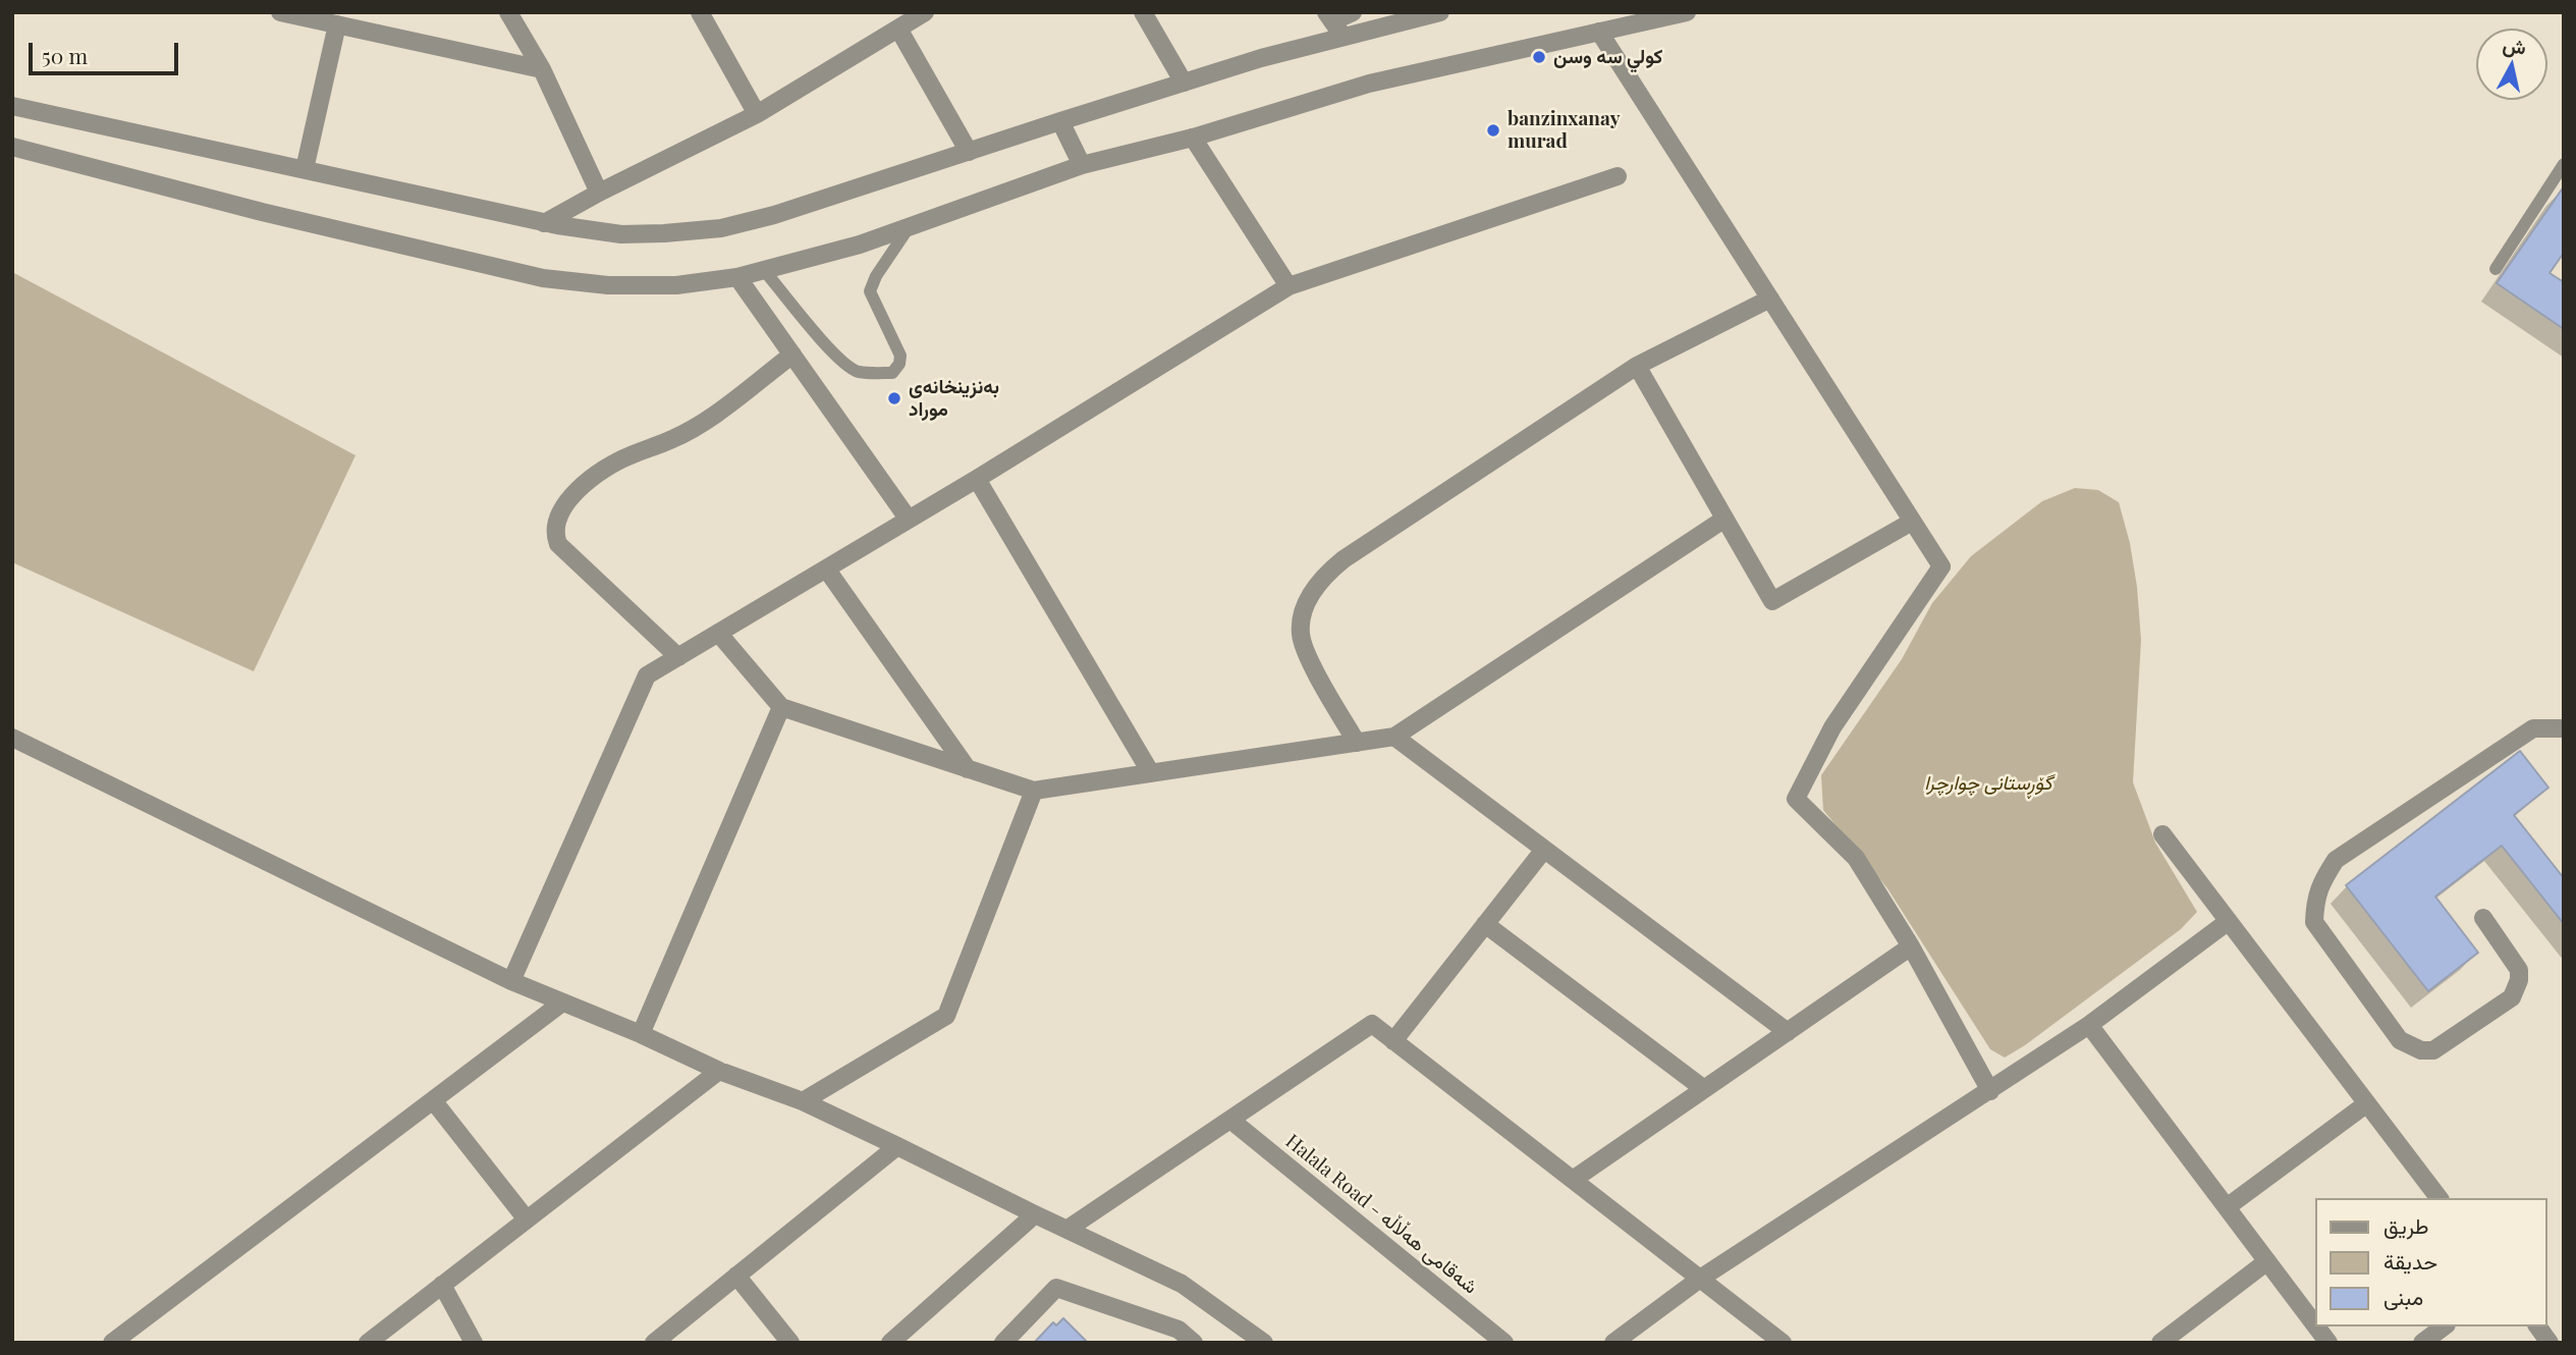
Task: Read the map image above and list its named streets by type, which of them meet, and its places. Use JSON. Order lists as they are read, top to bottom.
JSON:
{
  "streets": {
    "street": ["Halala Road - شەقامی هەڵاڵە"]
  },
  "parks": ["گۆڕستانی چوارچرا"],
  "places": ["كولي سه وسن", "banzinxanay murad", "بەنزینخانەی موراد"],
  "legend": ["طريق", "حديقة", "مبنى"],
  "scale_bar": "50 m",
  "north": "top"
}
